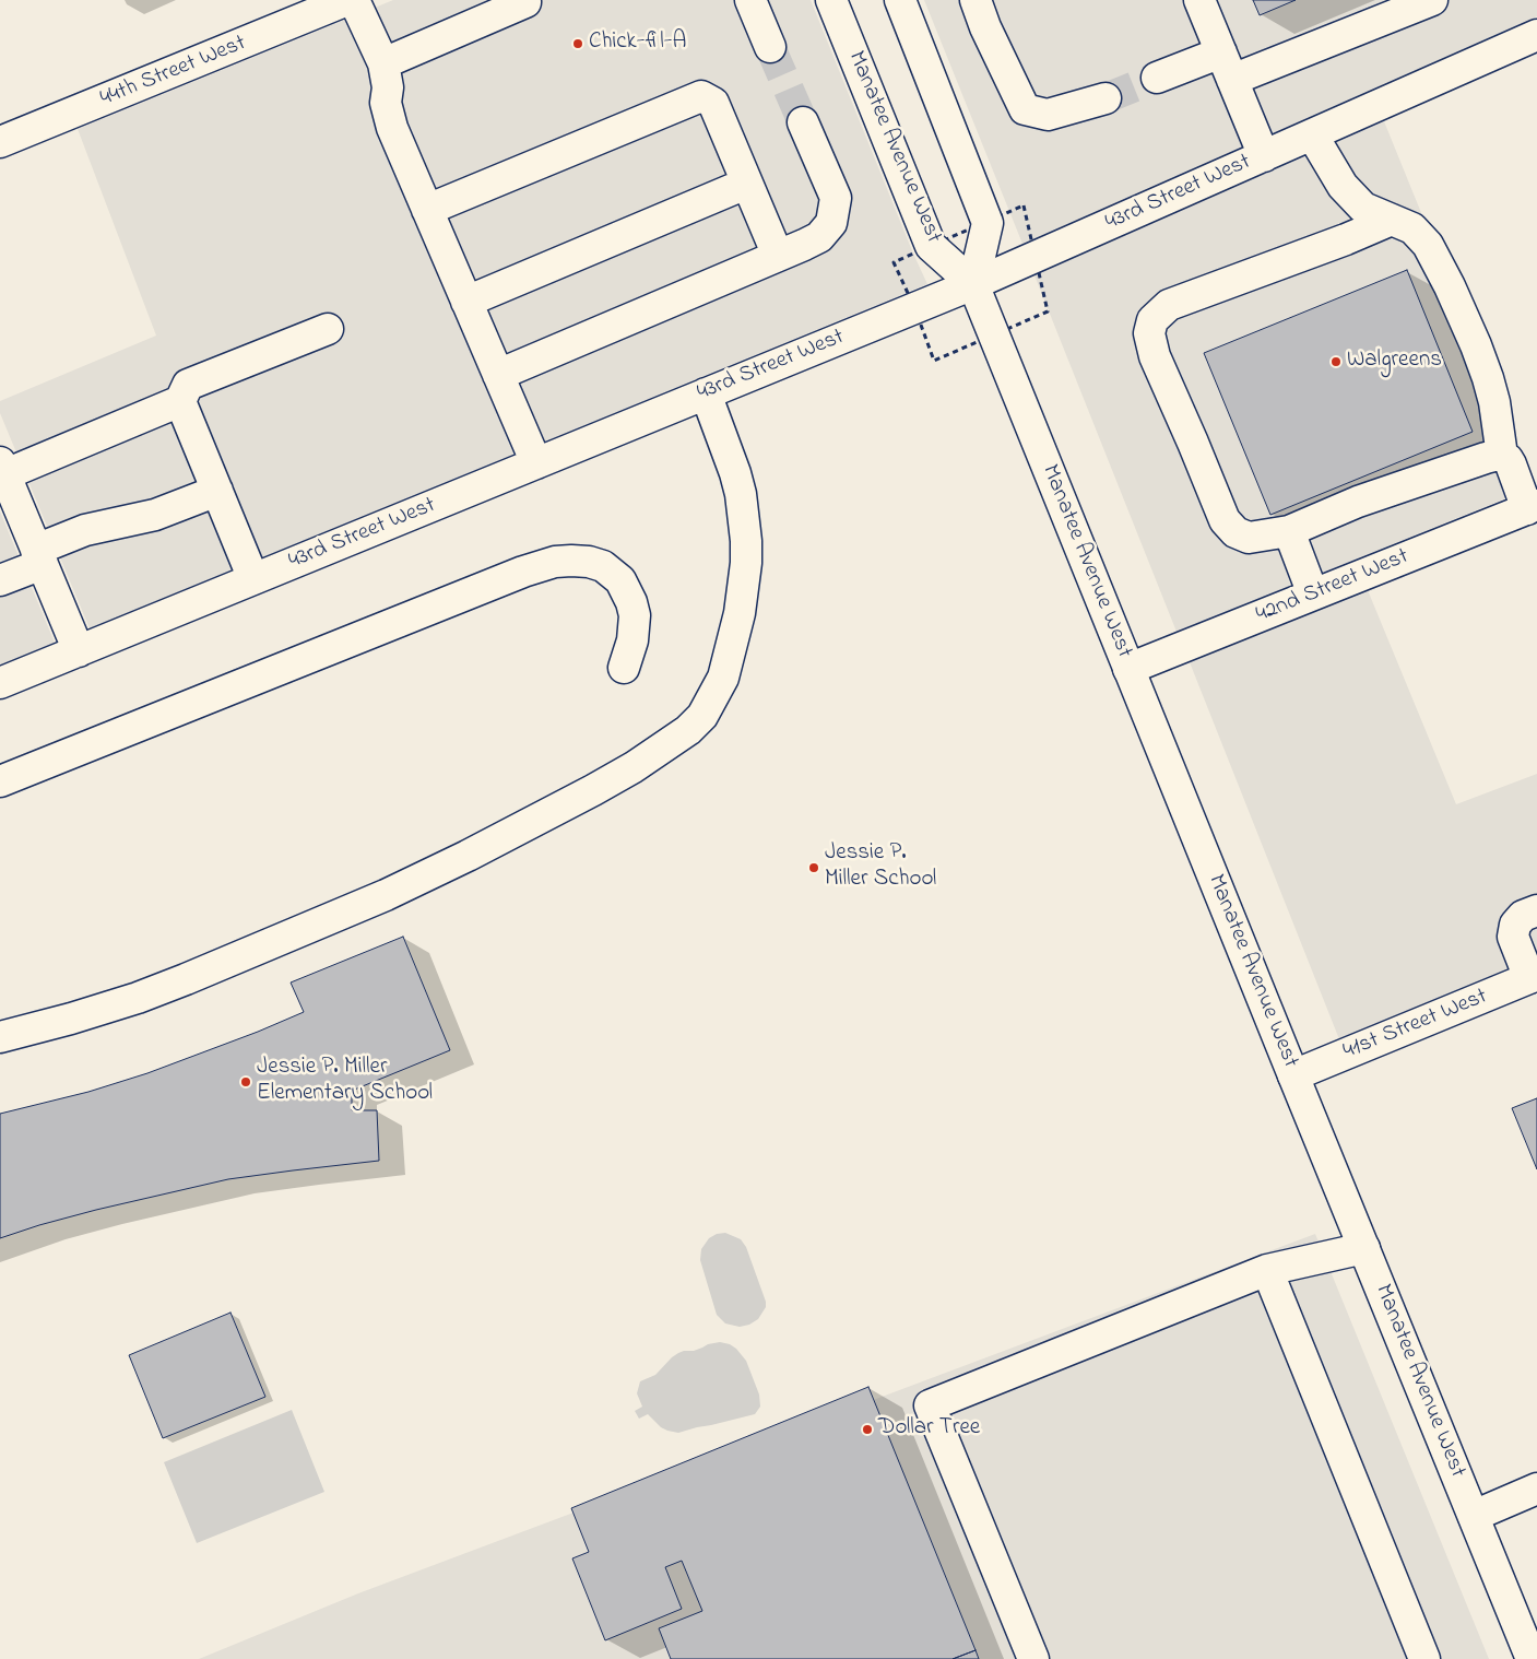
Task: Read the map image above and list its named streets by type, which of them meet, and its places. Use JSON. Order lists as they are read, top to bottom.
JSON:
{
  "streets": {
    "street": [
      "44th Street West",
      "Manatee Avenue West",
      "43rd Street West",
      "42nd Street West",
      "41st Street West"
    ]
  },
  "crossings": [
    ["Manatee Avenue West", "43rd Street West"],
    ["Manatee Avenue West", "42nd Street West"],
    ["Manatee Avenue West", "41st Street West"]
  ],
  "places": [
    "Chick-fil-A",
    "Walgreens",
    "Jessie P. Miller School",
    "Jessie P. Miller Elementary School",
    "Dollar Tree"
  ]
}
